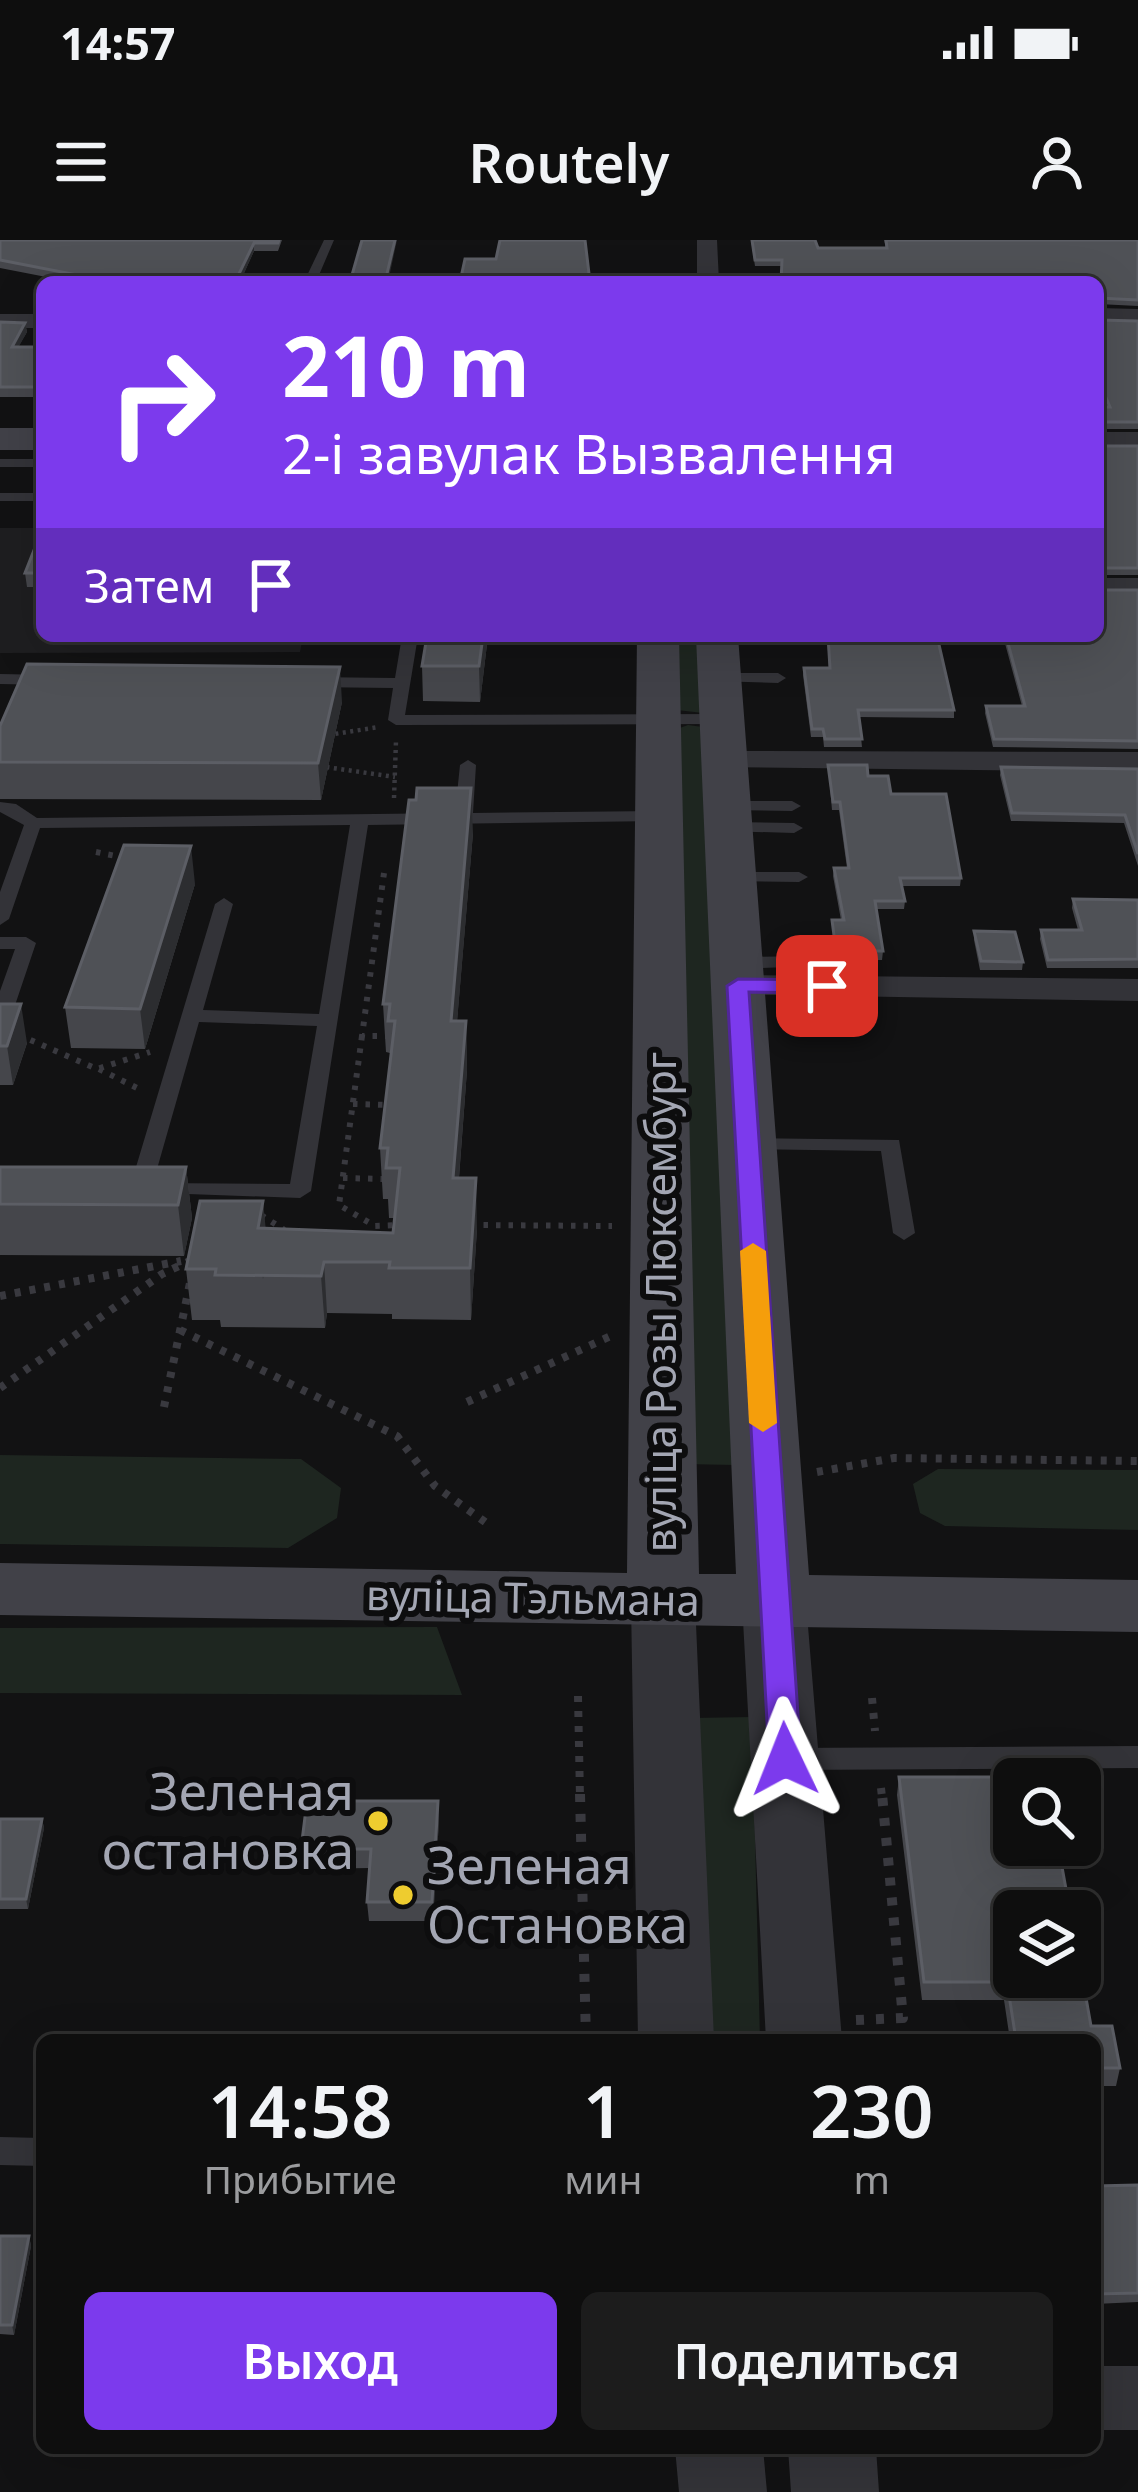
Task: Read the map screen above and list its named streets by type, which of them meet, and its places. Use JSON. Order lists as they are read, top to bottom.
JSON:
{
  "streets": {
    "main road": ["вуліца Розы Люксембург", "вуліца Тэльмана"]
  },
  "crossings": [
    ["вуліца Розы Люксембург", "вуліца Тэльмана"]
  ],
  "places": ["Зеленая остановка", "Зеленая Остановка"],
  "page": {
    "status": "14:57",
    "header": "Routely",
    "turn": ["210 m", "2-і завулак Вызвалення"],
    "then": "Затем",
    "eta": [
      "14:58",
      "Прибытие",
      "1",
      "мин",
      "230",
      "m"
    ],
    "buttons": ["Выход", "Поделиться"]
  }
}
